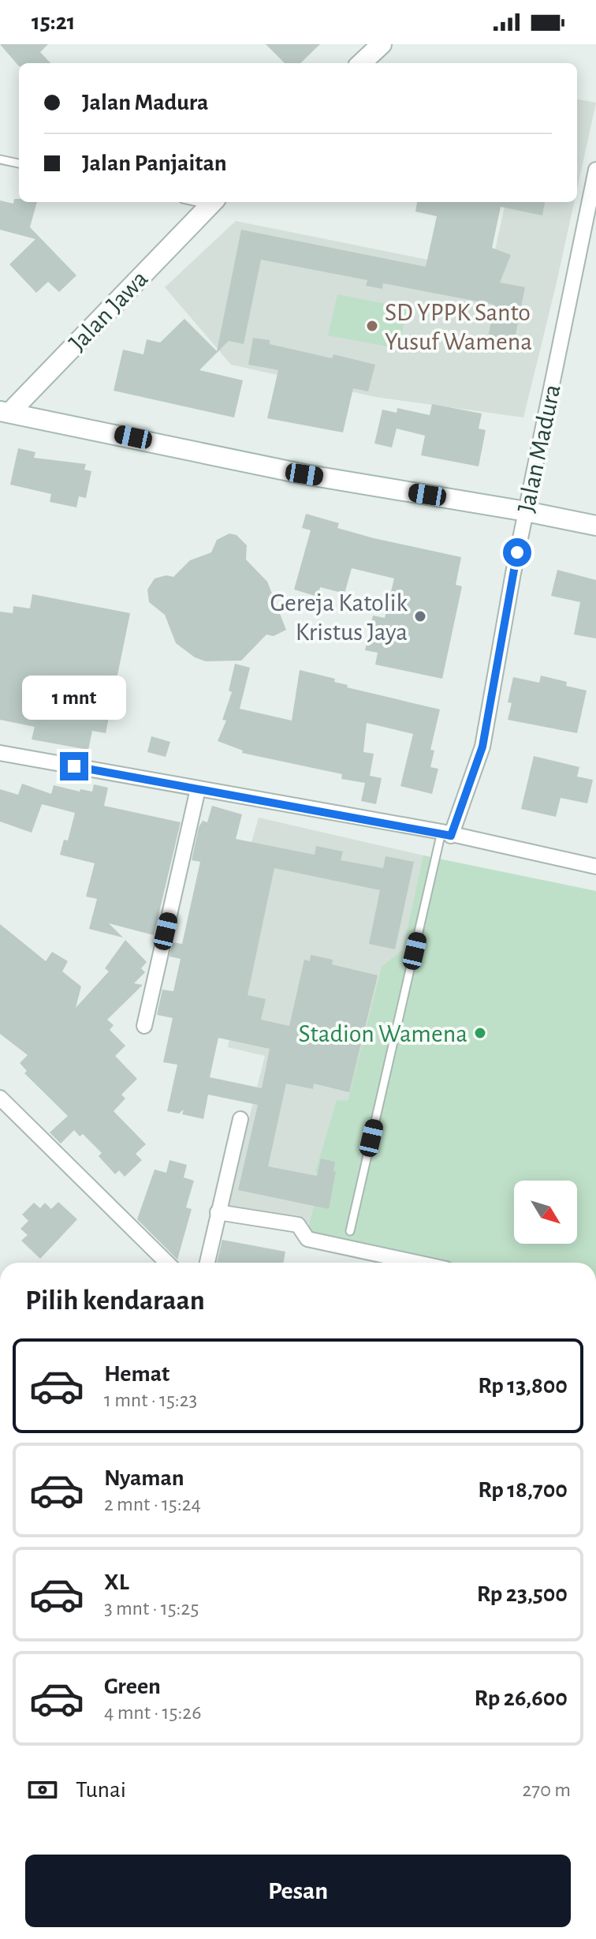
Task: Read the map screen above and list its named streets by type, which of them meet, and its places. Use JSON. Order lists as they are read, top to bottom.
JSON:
{
  "streets": {
    "main road": ["Jalan Jawa"],
    "street": ["Jalan Madura"]
  },
  "places": ["SD YPPK Santo Yusuf Wamena", "Gereja Katolik Kristus Jaya", "Stadion Wamena"],
  "north": "bottom right",
  "page": {
    "status": "15:21",
    "banner": ["Jalan Madura", "Jalan Panjaitan"],
    "bubble": "1 mnt",
    "heading": "Pilih kendaraan",
    "list": [
      {
        "name": "Hemat",
        "note": "1 mnt · 15:23",
        "value": "Rp 13,800"
      },
      {
        "name": "Nyaman",
        "note": "2 mnt · 15:24",
        "value": "Rp 18,700"
      },
      {
        "name": "XL",
        "note": "3 mnt · 15:25",
        "value": "Rp 23,500"
      },
      {
        "name": "Green",
        "note": "4 mnt · 15:26",
        "value": "Rp 26,600"
      }
    ],
    "pay": ["Tunai", "270 m"],
    "buttons": "Pesan"
  }
}
